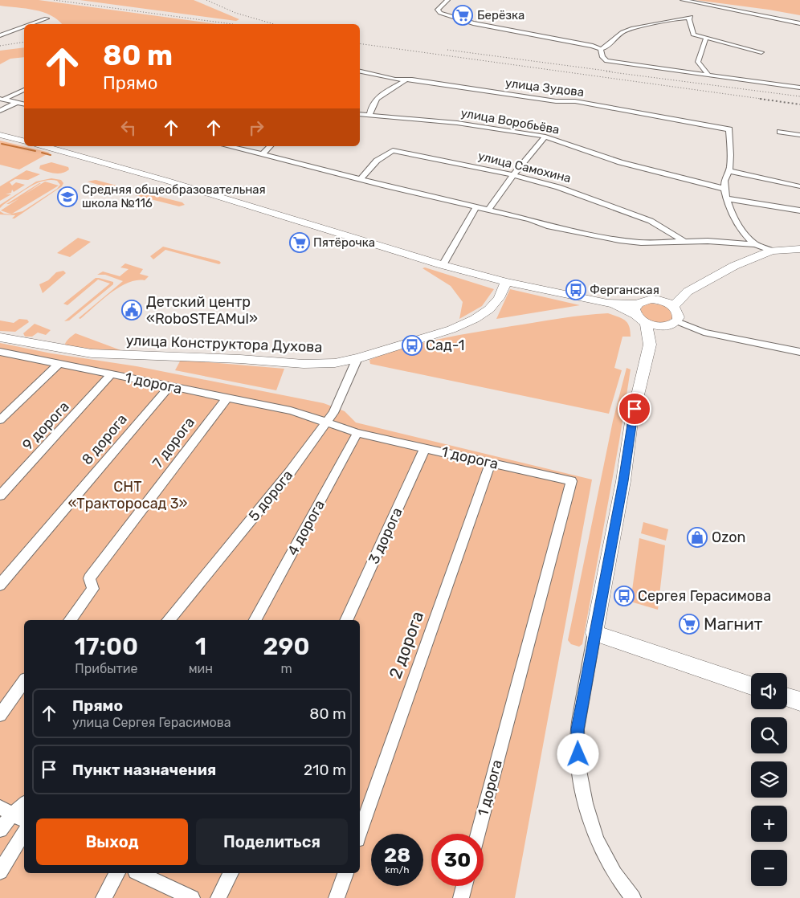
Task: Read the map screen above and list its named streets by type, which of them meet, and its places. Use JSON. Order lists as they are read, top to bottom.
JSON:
{
  "streets": {
    "street": [
      "улица Зудова",
      "улица Воробьёва",
      "улица Самохина",
      "улица Конструктора Духова",
      "1 дорога",
      "9 дорога",
      "8 дорога",
      "7 дорога",
      "5 дорога",
      "4 дорога",
      "3 дорога",
      "2 дорога"
    ]
  },
  "crossings": [
    ["улица Конструктора Духова", "5 дорога"],
    ["1 дорога", "9 дорога"],
    ["1 дорога", "8 дорога"],
    ["1 дорога", "7 дорога"],
    ["1 дорога", "5 дорога"],
    ["1 дорога", "4 дорога"],
    ["1 дорога", "3 дорога"],
    ["1 дорога", "2 дорога"]
  ],
  "parks": ["СНТ «Тракторосад 3»"],
  "places": {
    "supermarket": ["Берёзка", "Пятёрочка", "Магнит"],
    "school or university": ["Средняя общеобразовательная школа №116"],
    "bus stop": ["Ферганская", "Сад-1", "Сергея Герасимова"],
    "public building": ["Детский центр «RoboSTEAMul»"],
    "shop": ["Ozon"]
  },
  "page": {
    "turn": ["80 m", "Прямо"],
    "eta": [
      "17:00",
      "Прибытие",
      "1",
      "мин",
      "290",
      "m"
    ],
    "map_buttons": ["+", "−"],
    "list": [
      {
        "name": "Прямо",
        "note": "улица Сергея Герасимова",
        "value": "80 m"
      },
      {
        "name": "Пункт назначения",
        "value": "210 m"
      }
    ],
    "buttons": ["Выход", "Поделиться"],
    "speed": "28 km/h",
    "limit": "30"
  }
}
